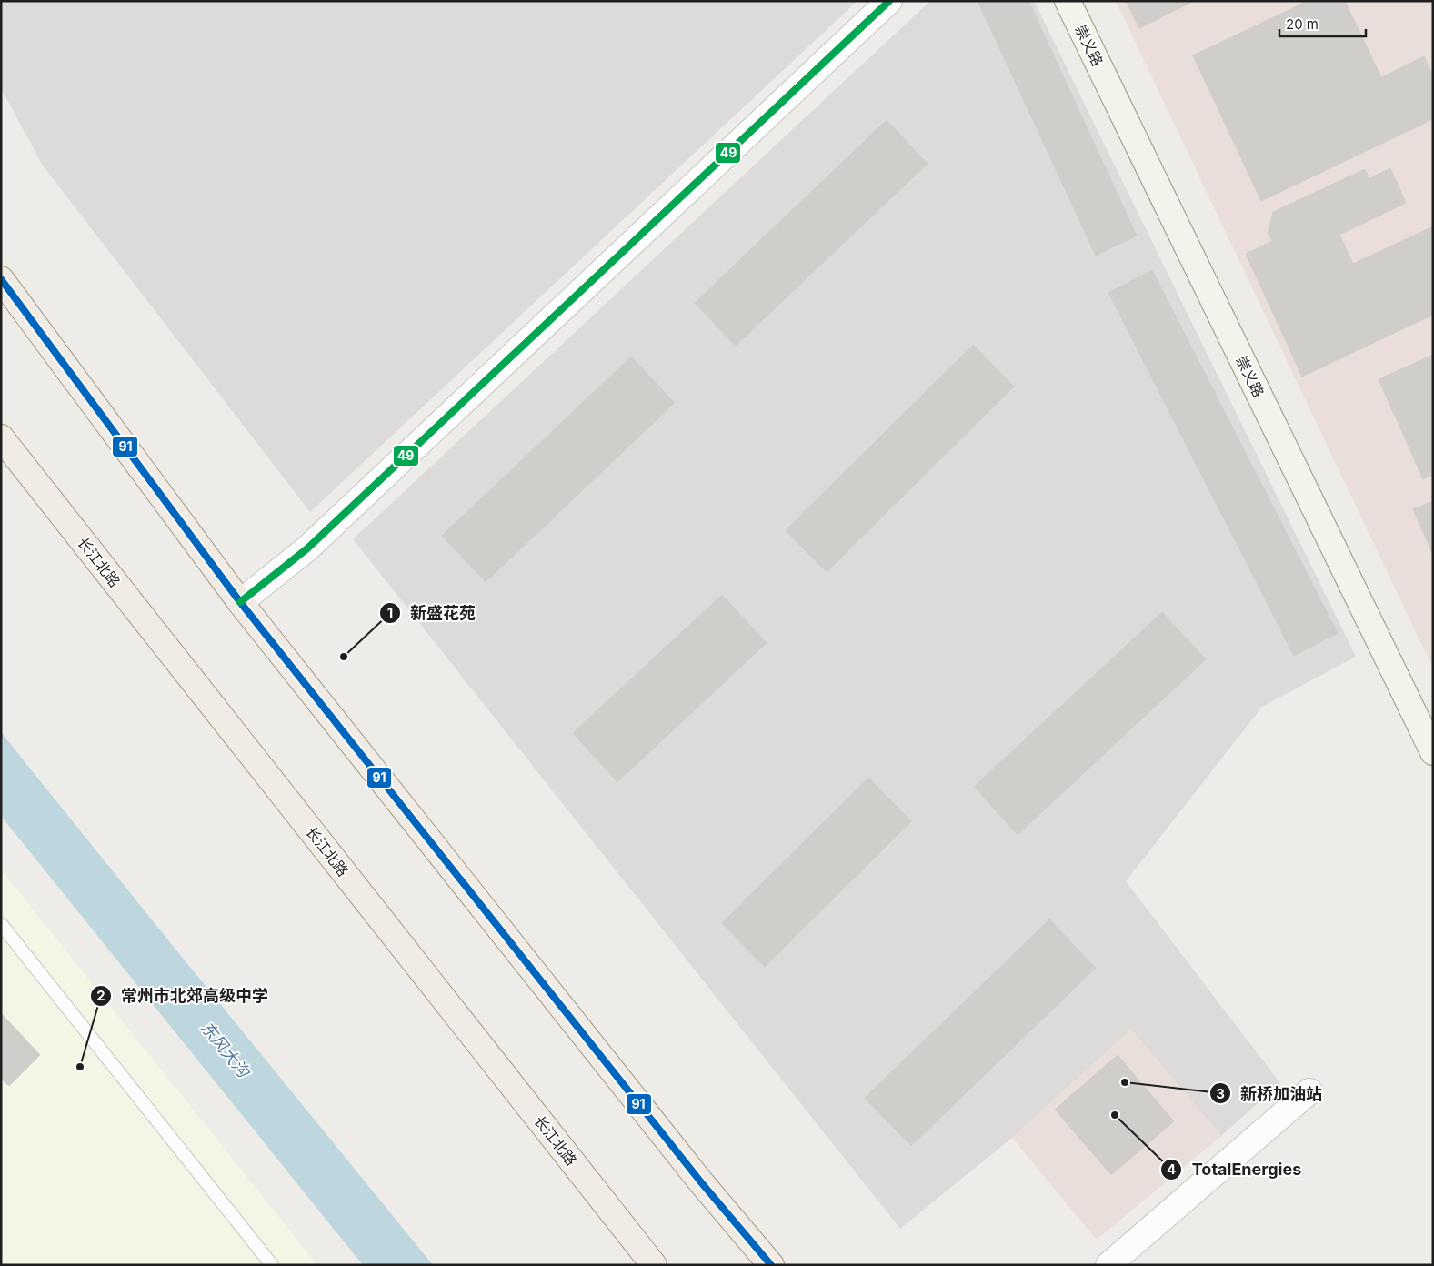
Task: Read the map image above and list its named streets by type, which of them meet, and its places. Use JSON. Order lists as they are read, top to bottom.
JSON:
{
  "streets": {
    "main road": ["长江北路"],
    "street": ["崇义路"]
  },
  "water": ["东风大沟"],
  "places": [
    "新盛花苑",
    "常州市北郊高级中学",
    "新桥加油站",
    "TotalEnergies"
  ],
  "lines": ["transit line 49", "transit line 91"],
  "scale_bar": "20 m"
}
